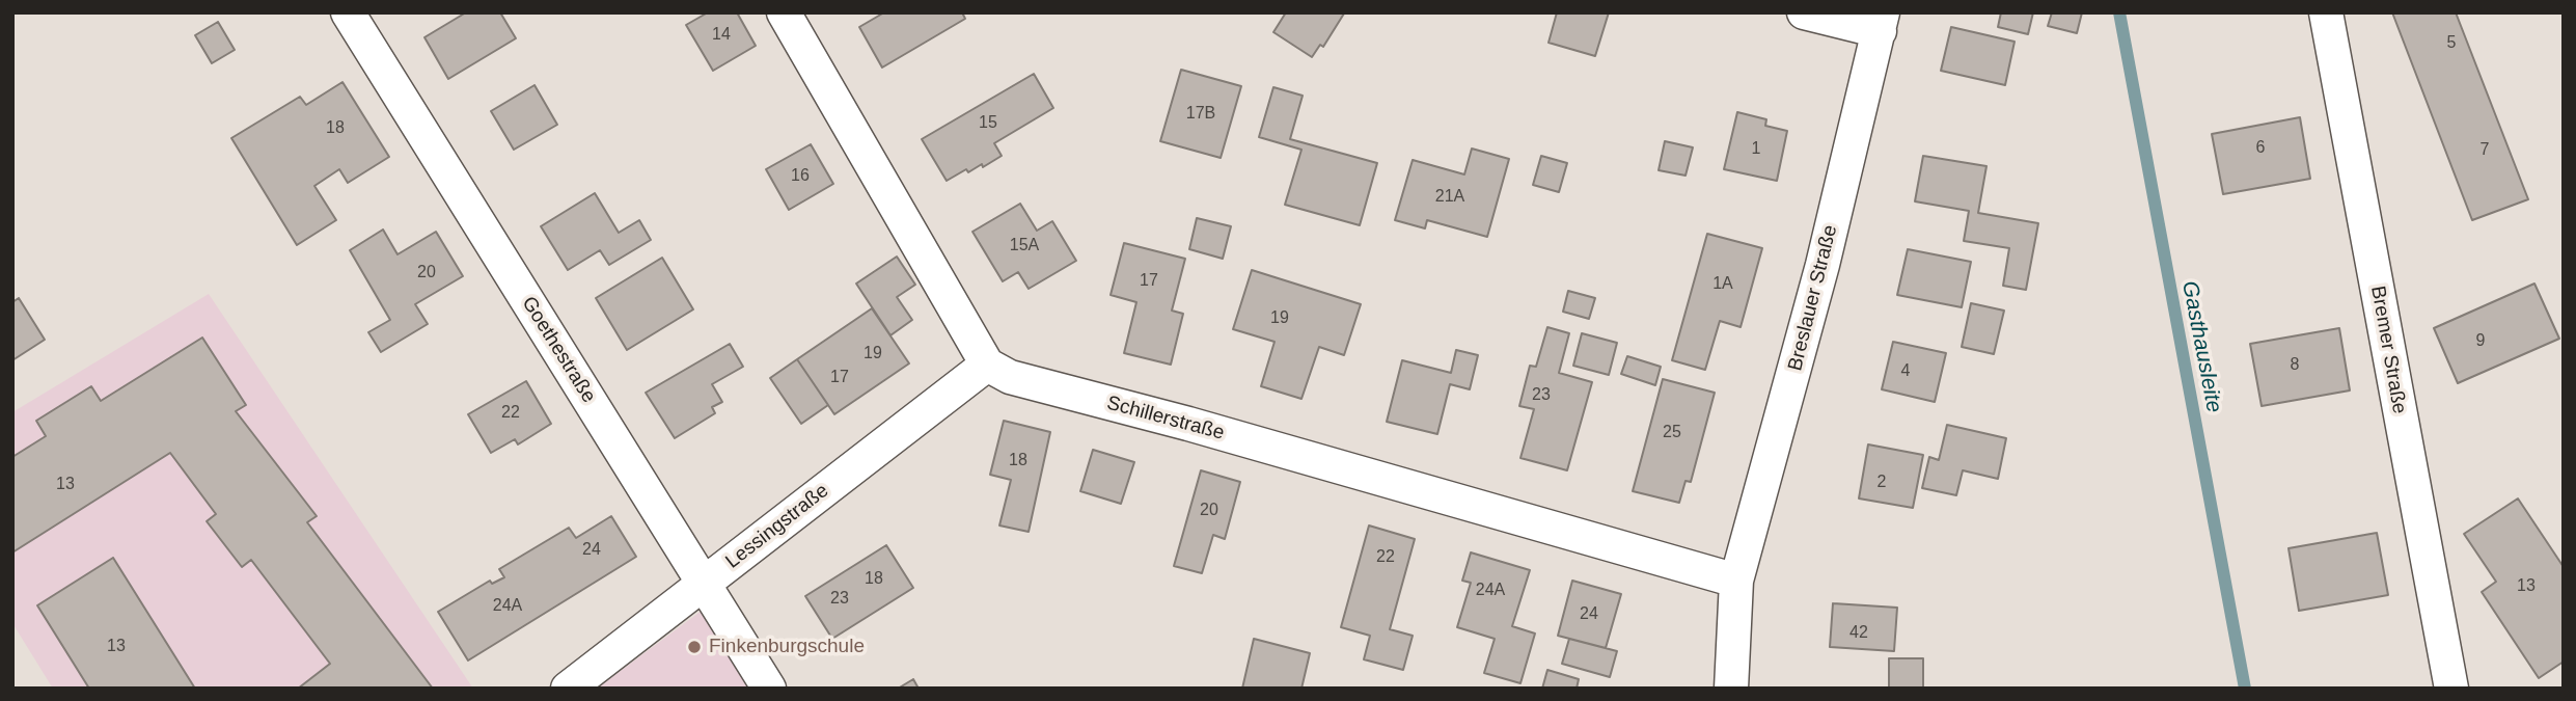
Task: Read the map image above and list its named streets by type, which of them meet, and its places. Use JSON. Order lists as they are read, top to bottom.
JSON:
{
  "streets": {
    "street": [
      "Breslauer Straße",
      "Goethestraße",
      "Bremer Straße",
      "Schillerstraße",
      "Lessingstraße"
    ]
  },
  "crossings": [
    ["Breslauer Straße", "Schillerstraße"],
    ["Goethestraße", "Lessingstraße"],
    ["Schillerstraße", "Lessingstraße"]
  ],
  "water": ["Gasthausleite"],
  "places": ["Finkenburgschule"],
  "house_numbers": [
    "14",
    "5",
    "17B",
    "15",
    "18",
    "6",
    "1",
    "7",
    "16",
    "21A",
    "15A",
    "20",
    "17",
    "1A",
    "19",
    "9",
    "19",
    "8",
    "4",
    "17",
    "23",
    "22",
    "25",
    "18",
    "2",
    "13",
    "20",
    "24",
    "22",
    "18",
    "13",
    "24A",
    "23",
    "24A",
    "24",
    "42",
    "13"
  ]
}
